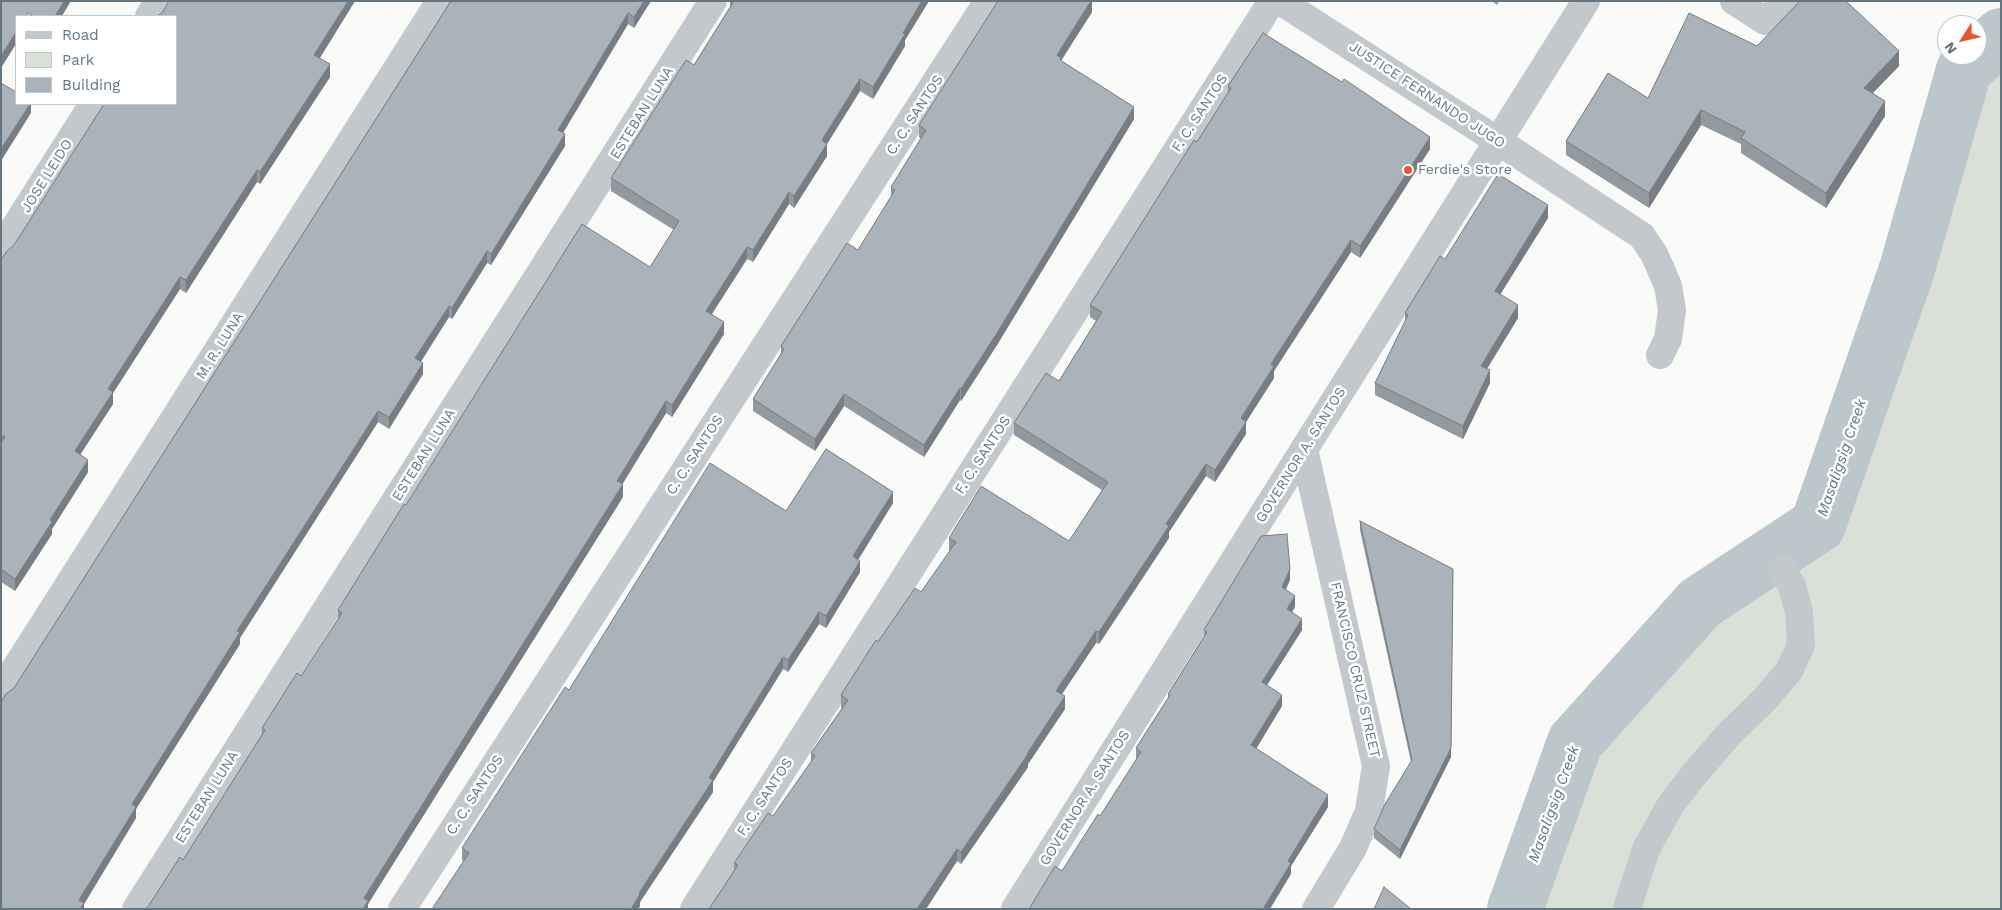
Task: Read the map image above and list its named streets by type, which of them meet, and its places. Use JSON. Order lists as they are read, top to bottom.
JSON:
{
  "streets": {
    "street": [
      "JUSTICE FERNANDO JUGO",
      "ESTEBAN LUNA",
      "F. C. SANTOS",
      "C. C. SANTOS",
      "JOSE LEIDO",
      "M. R. LUNA",
      "GOVERNOR A. SANTOS",
      "FRANCISCO CRUZ STREET"
    ]
  },
  "crossings": [
    ["JUSTICE FERNANDO JUGO", "GOVERNOR A. SANTOS"],
    ["GOVERNOR A. SANTOS", "FRANCISCO CRUZ STREET"]
  ],
  "water": ["Masaligsig Creek"],
  "places": ["Ferdie's Store"],
  "legend": ["Road", "Park", "Building"],
  "north": "bottom left"
}
